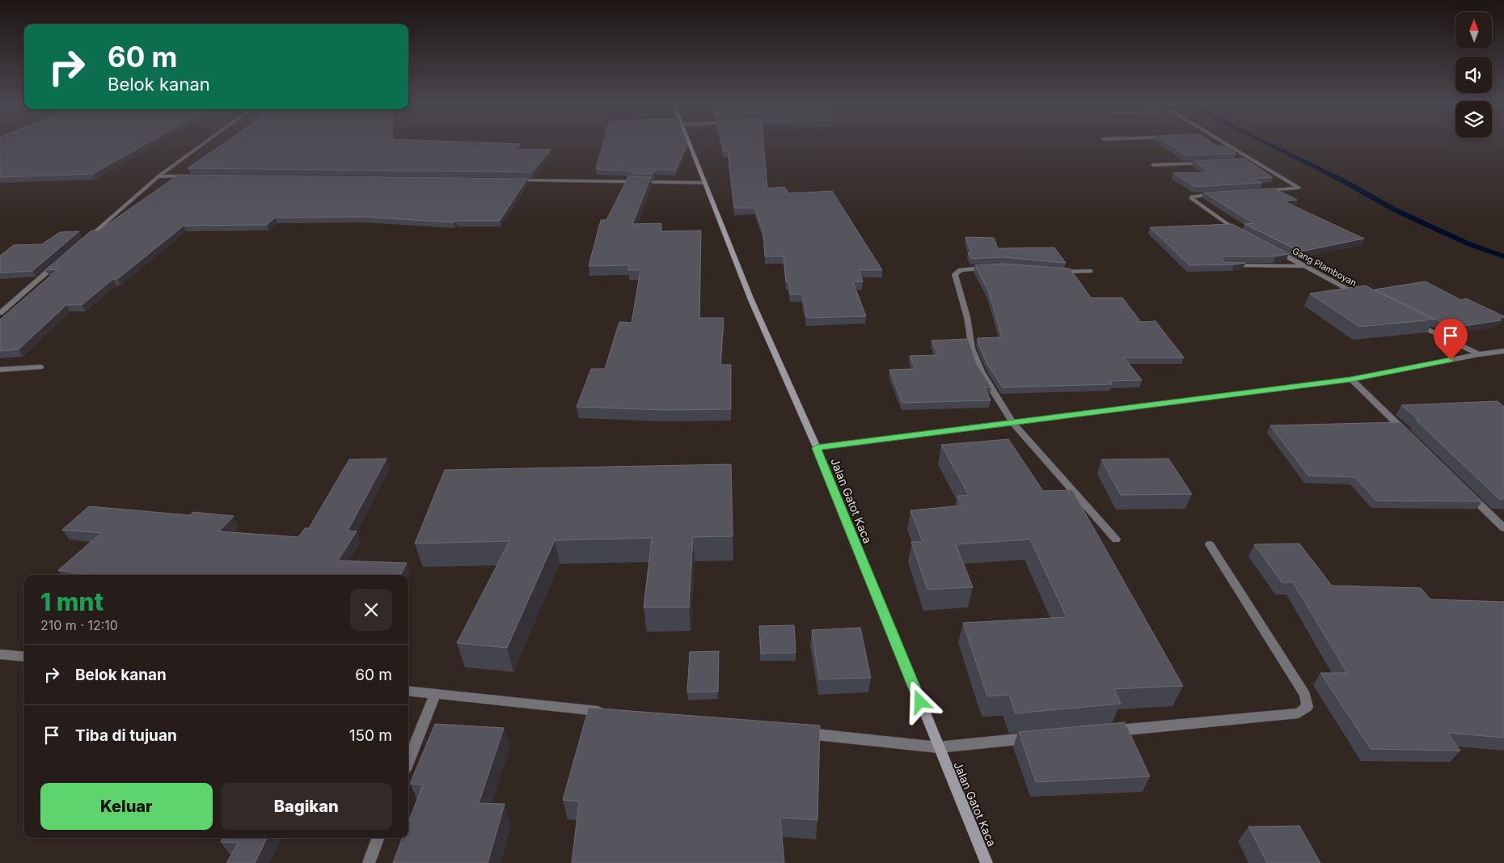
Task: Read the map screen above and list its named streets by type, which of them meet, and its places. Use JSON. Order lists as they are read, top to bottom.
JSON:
{
  "streets": {
    "main road": ["Jalan Gatot Kaca"],
    "street": ["Gang Plamboyan"]
  },
  "north": "top",
  "page": {
    "turn": ["60 m", "Belok kanan"],
    "heading": ["1 mnt", "210 m · 12:10"],
    "list": [
      {
        "name": "Belok kanan",
        "value": "60 m"
      },
      {
        "name": "Tiba di tujuan",
        "value": "150 m"
      }
    ],
    "buttons": ["Keluar", "Bagikan"]
  }
}
